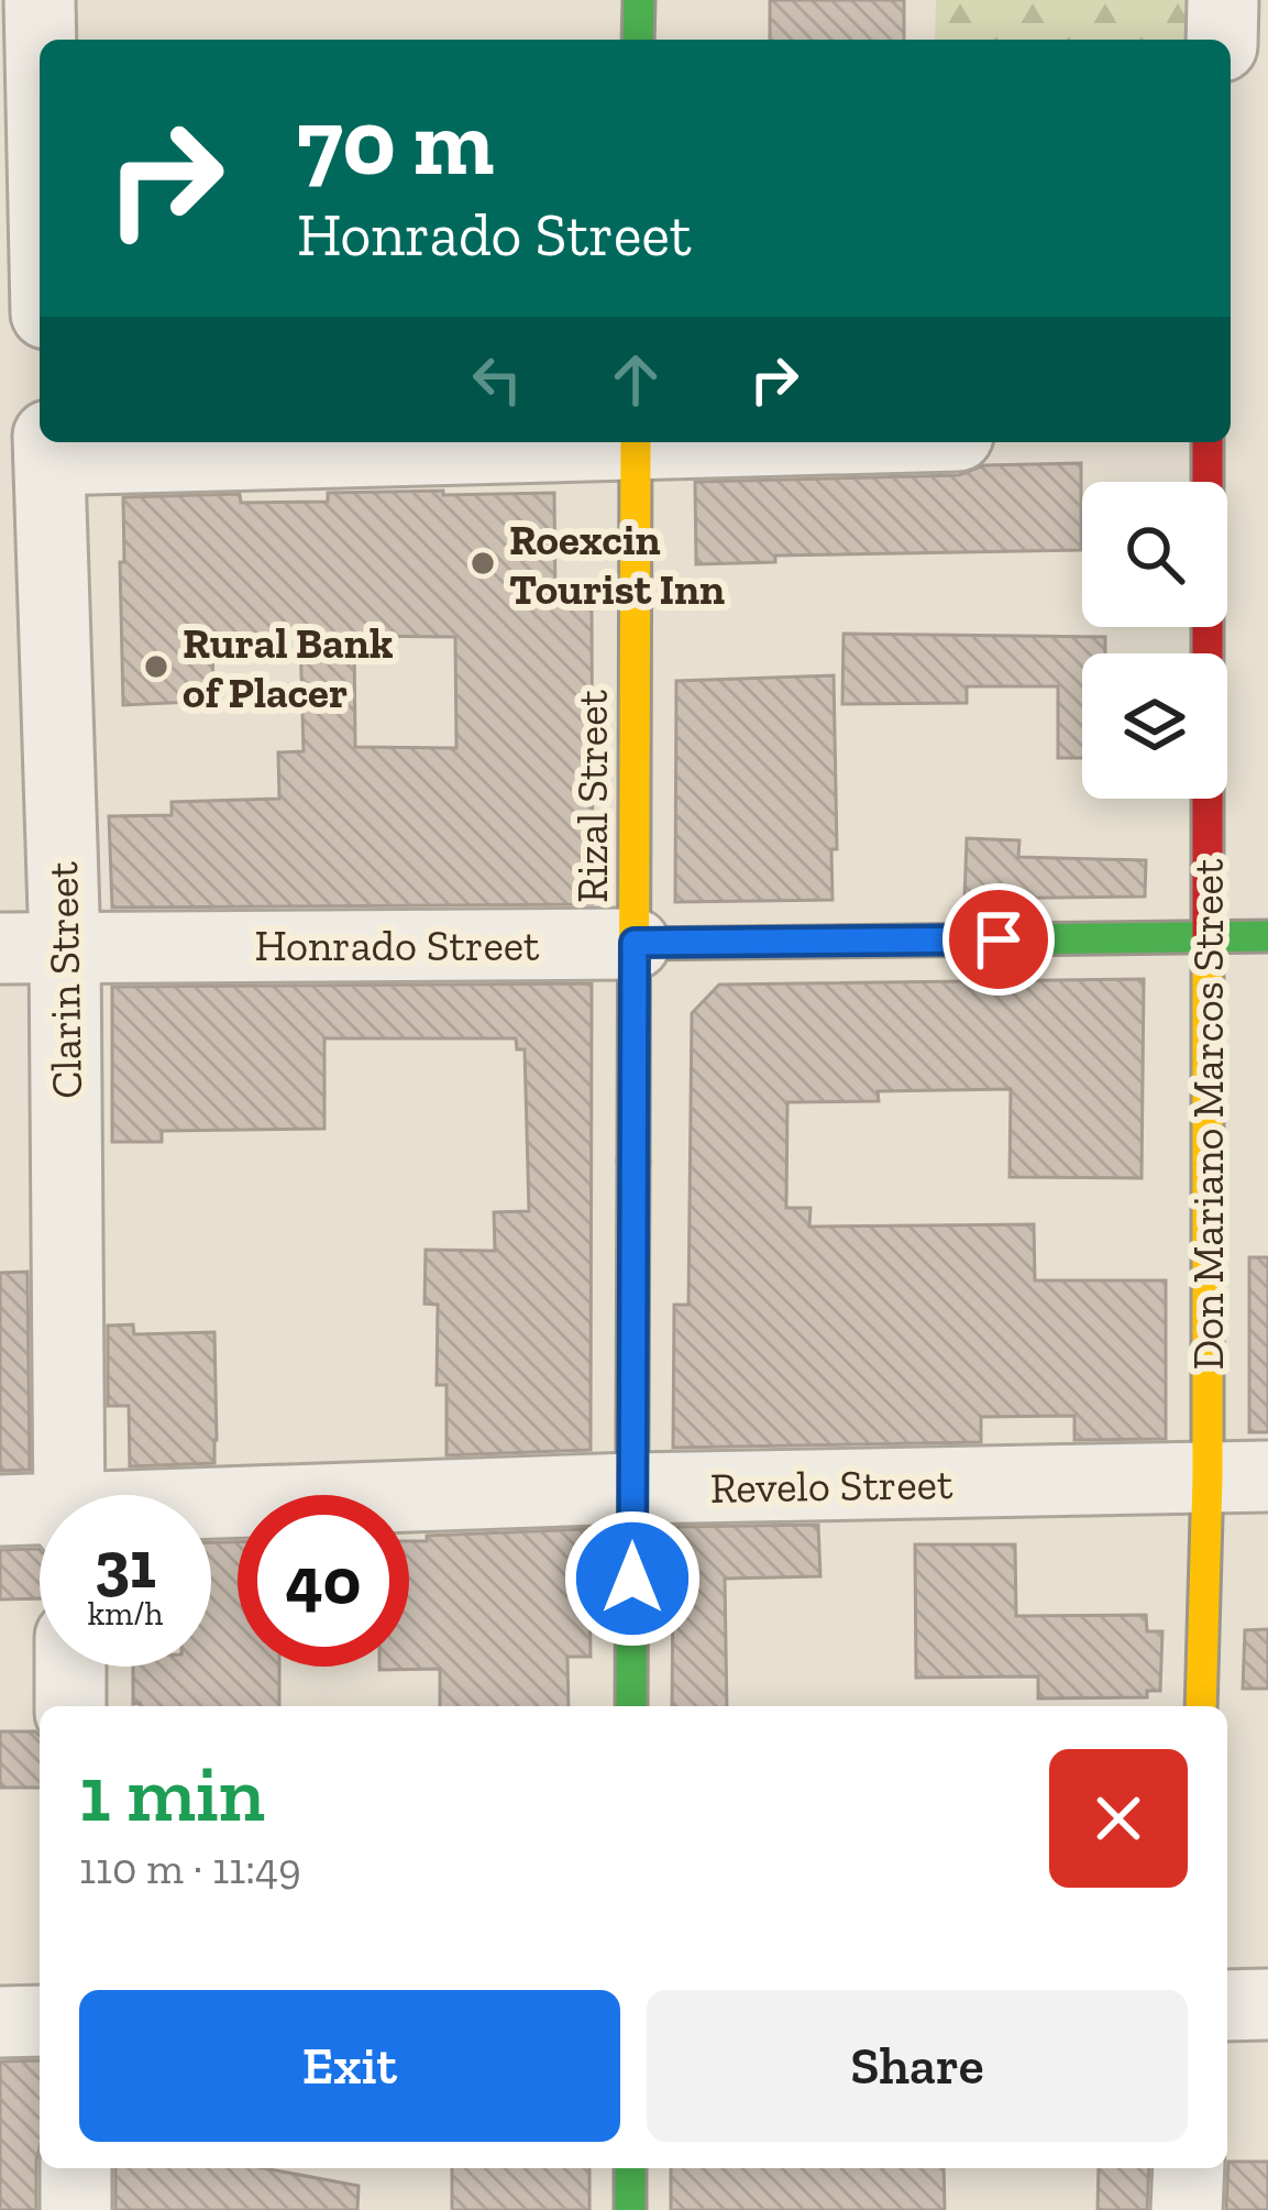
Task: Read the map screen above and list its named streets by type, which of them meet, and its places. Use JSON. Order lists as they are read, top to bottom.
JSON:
{
  "streets": {
    "street": [
      "Rizal Street",
      "Honrado Street",
      "Clarin Street",
      "Don Mariano Marcos Street",
      "Revelo Street"
    ]
  },
  "crossings": [
    ["Rizal Street", "Honrado Street"],
    ["Rizal Street", "Revelo Street"],
    ["Honrado Street", "Clarin Street"],
    ["Honrado Street", "Don Mariano Marcos Street"],
    ["Don Mariano Marcos Street", "Revelo Street"]
  ],
  "places": ["Roexcin Tourist Inn", "Rural Bank of Placer"],
  "page": {
    "turn": ["70 m", "Honrado Street"],
    "speed": "31 km/h",
    "limit": "40",
    "heading": ["1 min", "110 m · 11:49"],
    "buttons": ["Exit", "Share"]
  }
}
